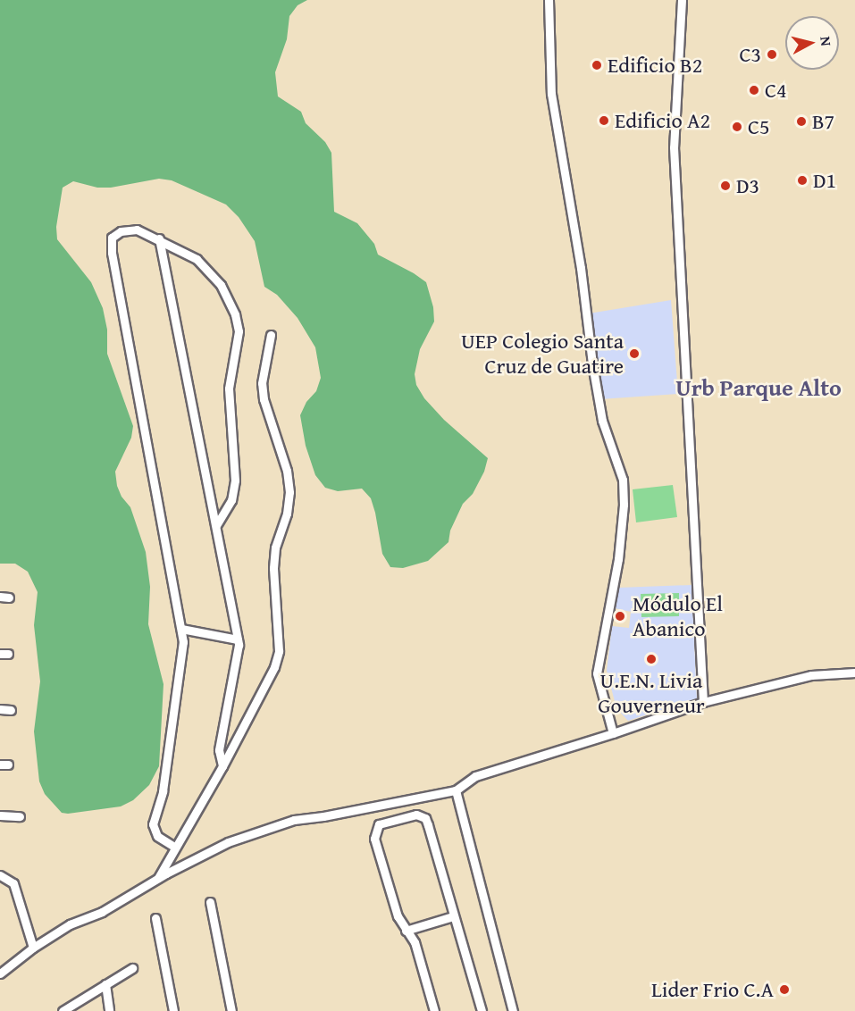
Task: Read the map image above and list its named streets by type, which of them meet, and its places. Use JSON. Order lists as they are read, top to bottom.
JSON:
{
  "districts": ["Urb Parque Alto"],
  "places": [
    "C3",
    "Edificio B2",
    "C4",
    "Edificio A2",
    "B7",
    "C5",
    "D1",
    "D3",
    "UEP Colegio Santa Cruz de Guatire",
    "Módulo El Abanico",
    "U.E.N. Livia Gouverneur",
    "Lider Frio C.A"
  ],
  "north": "right"
}
